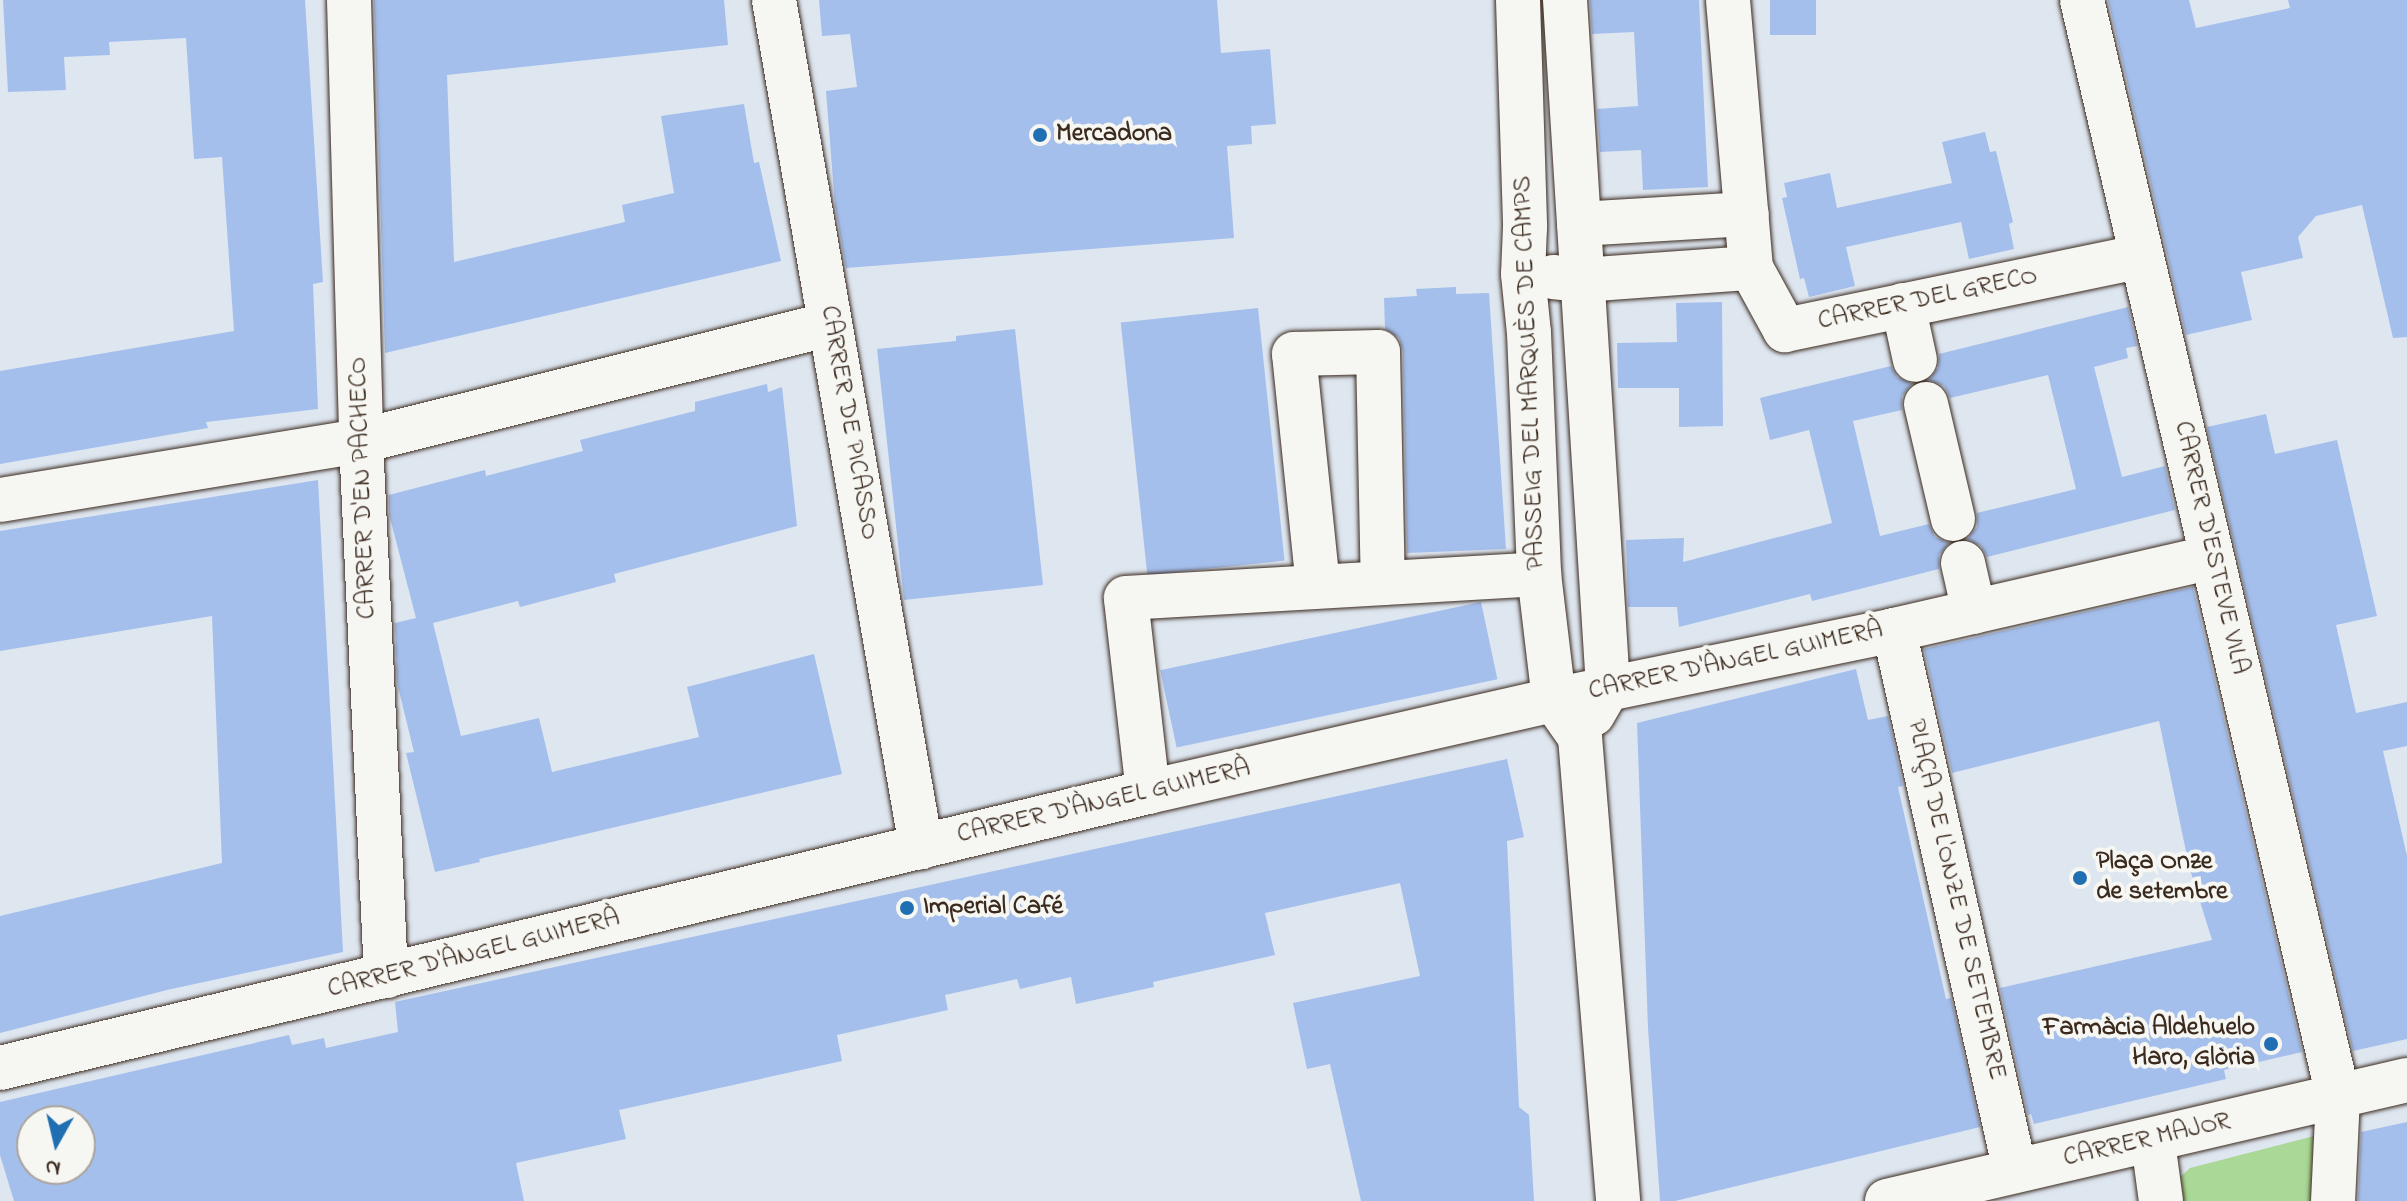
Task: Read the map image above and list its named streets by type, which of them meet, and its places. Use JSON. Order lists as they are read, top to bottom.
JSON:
{
  "streets": {
    "street": [
      "CARRER DEL GRECO",
      "PASSEIG DEL MARQUÈS DE CAMPS",
      "CARRER DE PICASSO",
      "CARRER D'EN PACHECO",
      "CARRER D'ESTEVE VILA",
      "CARRER D'ÀNGEL GUIMERÀ",
      "PLAÇA DE L'ONZE DE SETEMBRE",
      "CARRER MAJOR"
    ]
  },
  "crossings": [
    ["CARRER DEL GRECO", "CARRER D'ESTEVE VILA"],
    ["PASSEIG DEL MARQUÈS DE CAMPS", "CARRER D'ÀNGEL GUIMERÀ"],
    ["CARRER DE PICASSO", "CARRER D'ÀNGEL GUIMERÀ"],
    ["CARRER D'EN PACHECO", "CARRER D'ÀNGEL GUIMERÀ"],
    ["CARRER D'ESTEVE VILA", "CARRER D'ÀNGEL GUIMERÀ"],
    ["CARRER D'ESTEVE VILA", "CARRER MAJOR"],
    ["CARRER D'ÀNGEL GUIMERÀ", "PLAÇA DE L'ONZE DE SETEMBRE"],
    ["PLAÇA DE L'ONZE DE SETEMBRE", "CARRER MAJOR"]
  ],
  "places": [
    "Mercadona",
    "Plaça Onze de setembre",
    "Imperial Café",
    "Farmàcia Aldehuelo Haro, Glòria"
  ],
  "north": "bottom"
}
